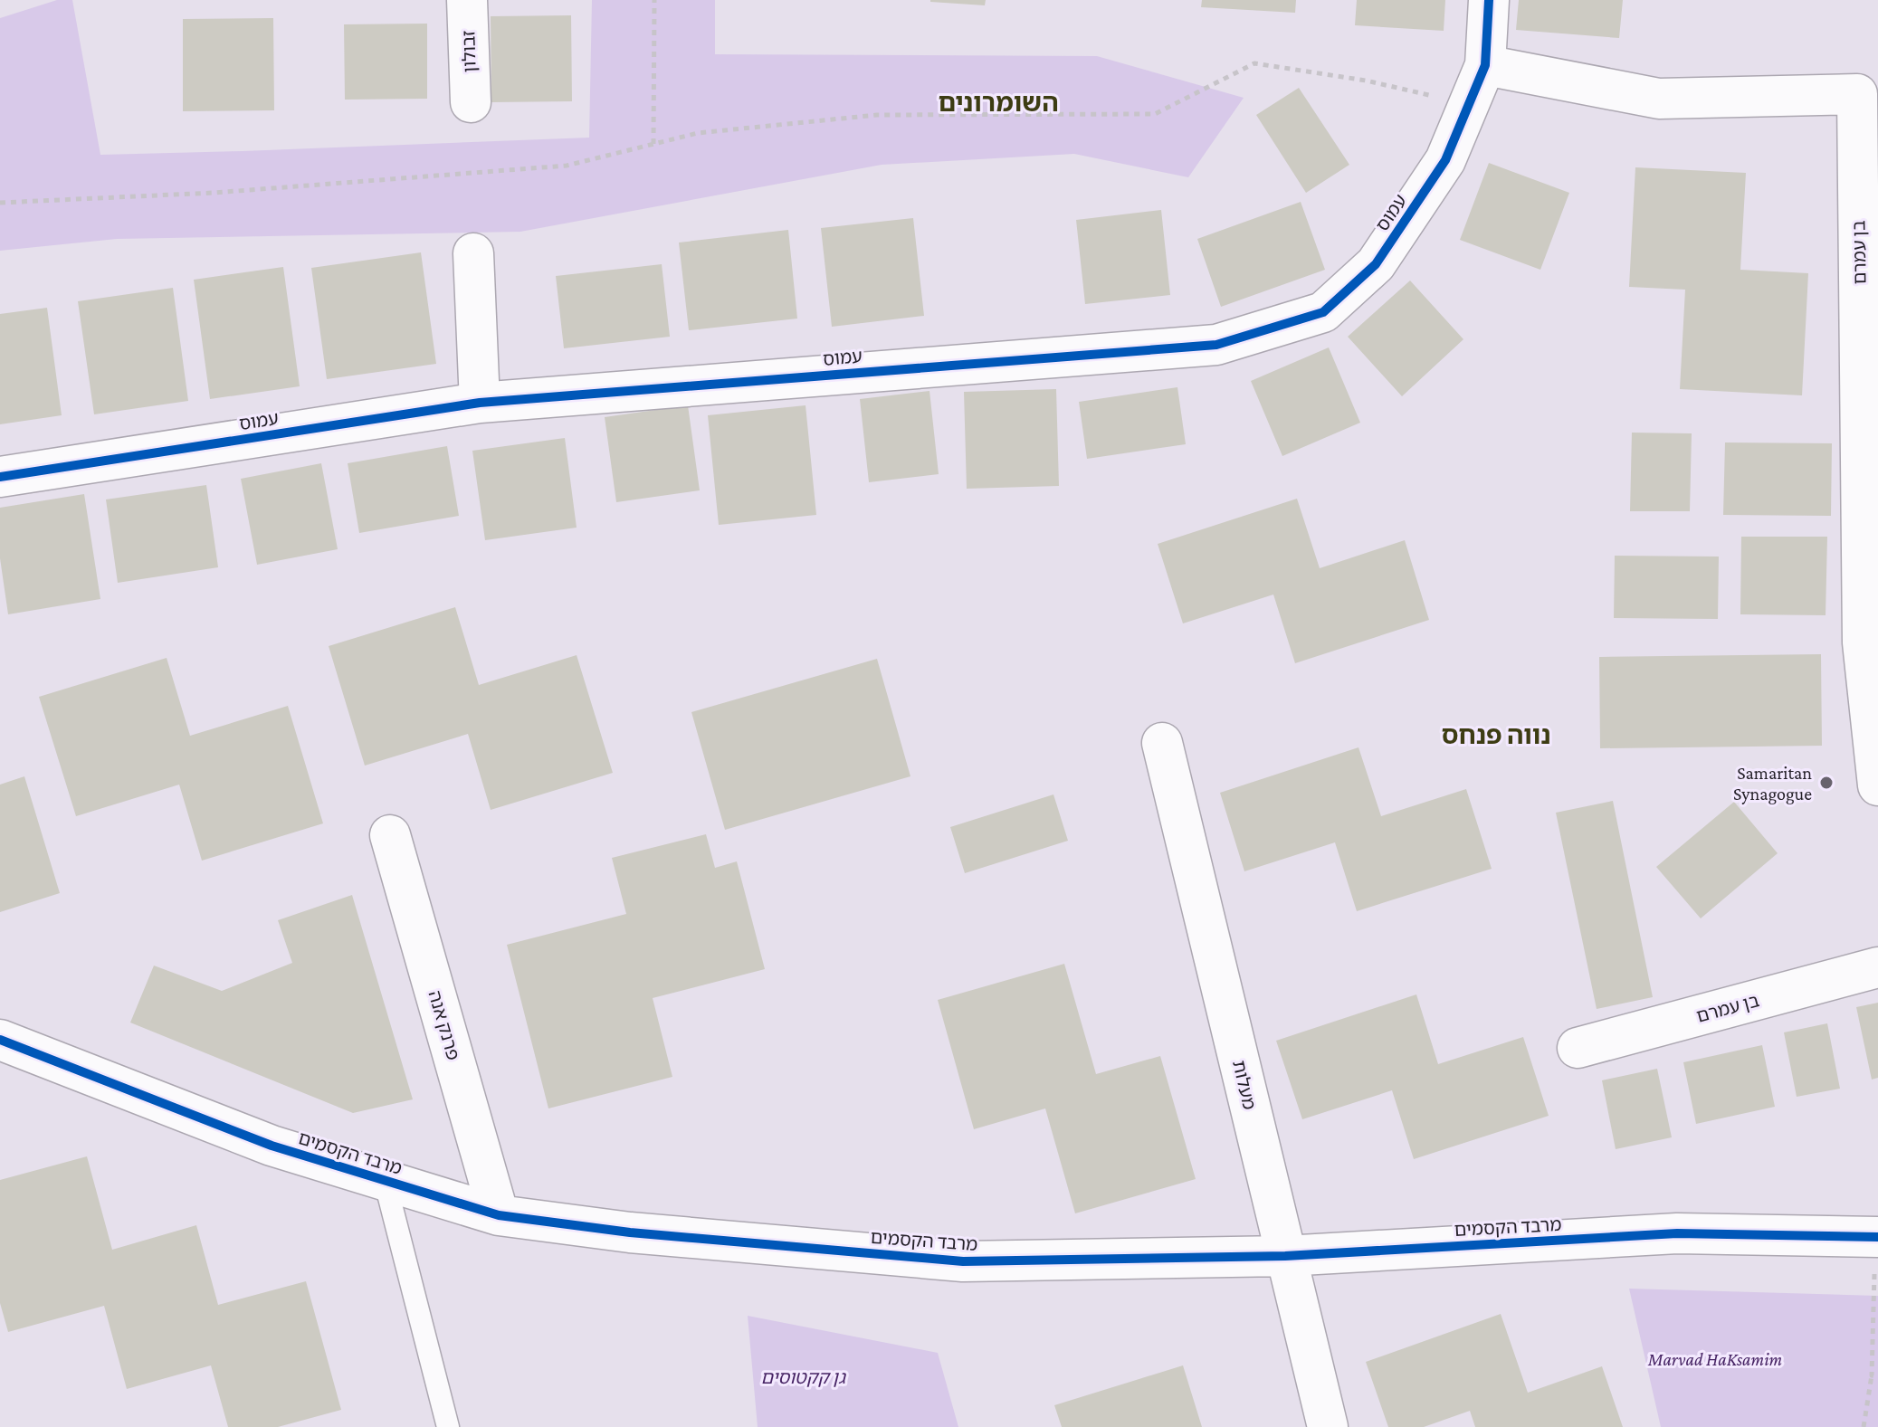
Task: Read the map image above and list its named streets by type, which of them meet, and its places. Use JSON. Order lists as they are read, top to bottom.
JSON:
{
  "streets": {
    "street": [
      "זבולון",
      "עמוס",
      "בן עמרם",
      "פרנק אנה",
      "מעלות",
      "מרבד הקסמים"
    ]
  },
  "crossings": [
    ["עמוס", "בן עמרם"],
    ["פרנק אנה", "מרבד הקסמים"],
    ["מעלות", "מרבד הקסמים"]
  ],
  "districts": ["השומרונים", "נווה פנחס"],
  "parks": ["Marvad HaKsamim", "גן קקטוסים"],
  "places": ["Samaritan Synagogue"]
}
